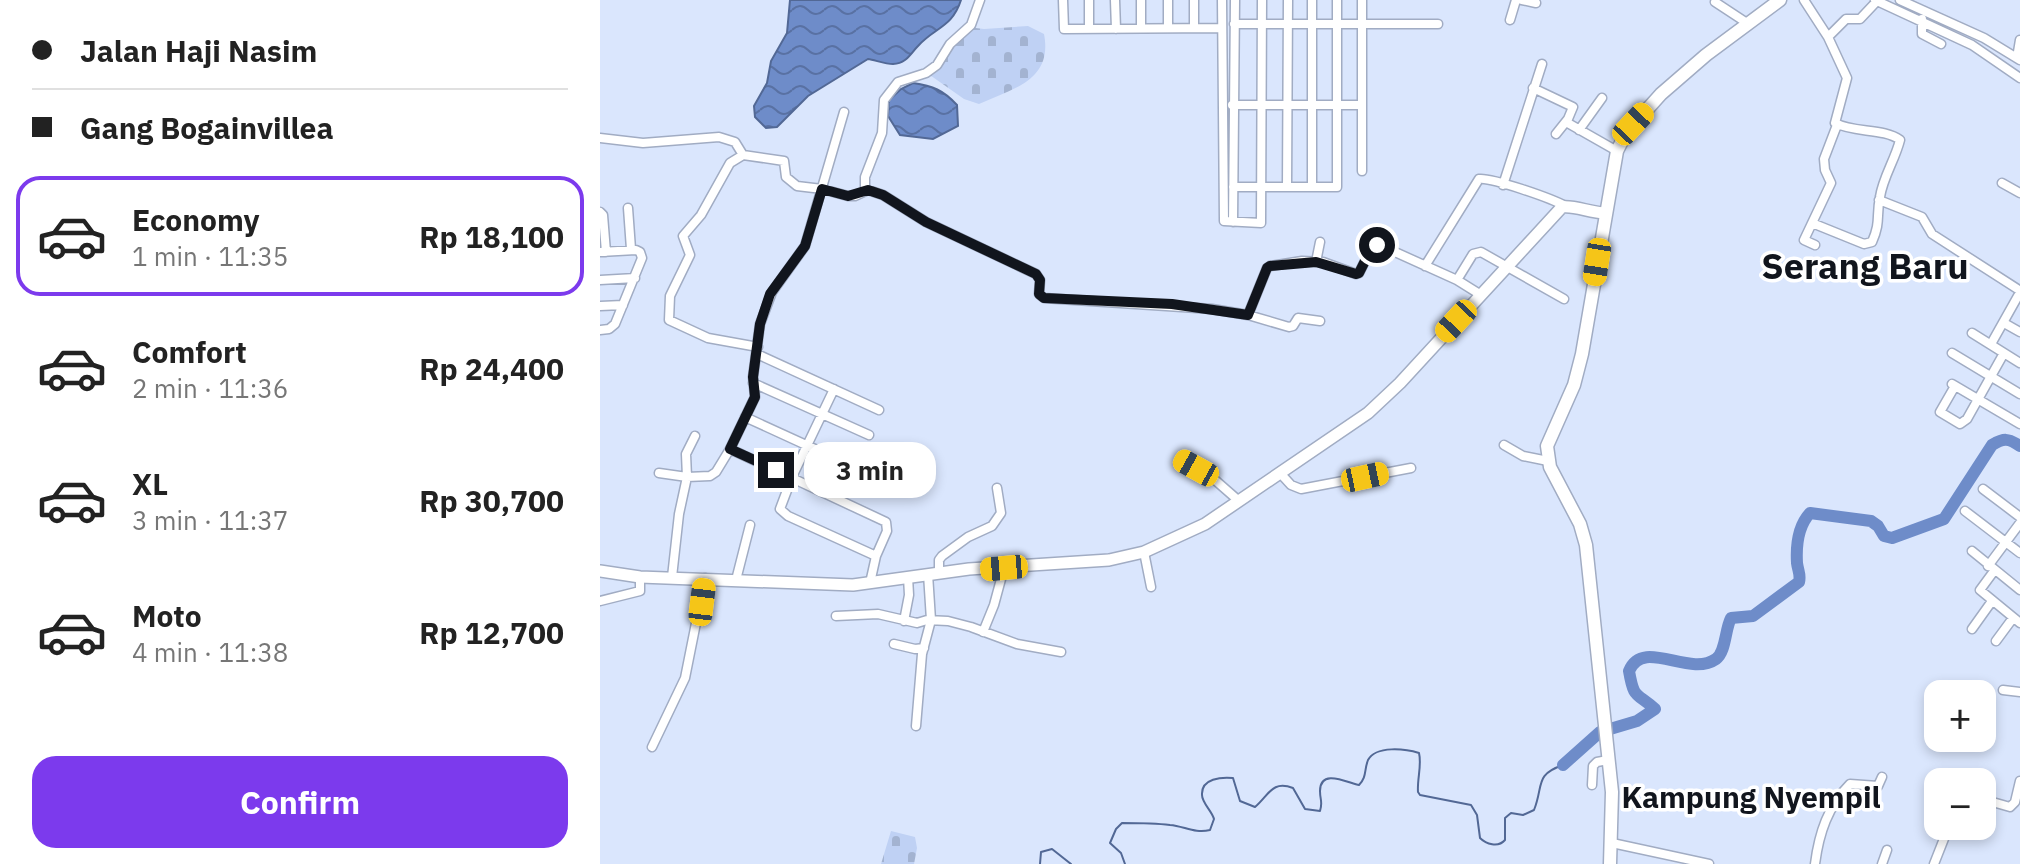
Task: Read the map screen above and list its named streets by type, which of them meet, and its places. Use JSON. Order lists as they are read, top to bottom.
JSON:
{
  "districts": ["Serang Baru", "Kampung Nyempil"],
  "page": {
    "banner": ["Jalan Haji Nasim", "Gang Bogainvillea"],
    "list": [
      {
        "name": "Economy",
        "note": "1 min · 11:35",
        "value": "Rp 18,100"
      },
      {
        "name": "Comfort",
        "note": "2 min · 11:36",
        "value": "Rp 24,400"
      },
      {
        "name": "XL",
        "note": "3 min · 11:37",
        "value": "Rp 30,700"
      },
      {
        "name": "Moto",
        "note": "4 min · 11:38",
        "value": "Rp 12,700"
      }
    ],
    "bubble": "3 min",
    "map_buttons": ["+", "−"],
    "buttons": "Confirm"
  }
}
